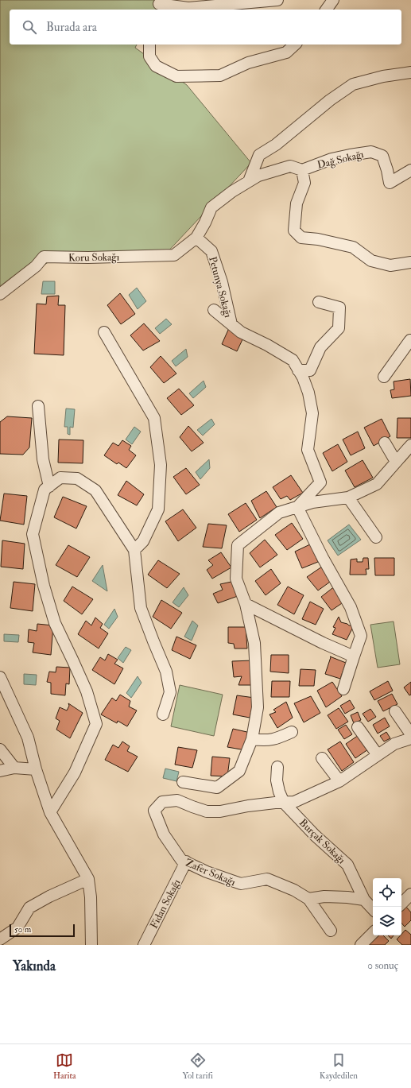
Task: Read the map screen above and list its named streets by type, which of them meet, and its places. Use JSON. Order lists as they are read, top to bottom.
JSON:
{
  "streets": {
    "street": [
      "Dağ Sokağı",
      "Koru Sokağı",
      "Petunya Sokağı",
      "Burçak Sokağı",
      "Zafer Sokağı",
      "Fidan Sokağı"
    ]
  },
  "crossings": [
    ["Koru Sokağı", "Petunya Sokağı"],
    ["Burçak Sokağı", "Zafer Sokağı"],
    ["Zafer Sokağı", "Fidan Sokağı"]
  ],
  "scale_bar": "50 m",
  "page": {
    "search": "Burada ara",
    "scale": "50 m",
    "heading": ["Yakında", "0 sonuç"],
    "nav": ["Harita", "Yol tarifi", "Kaydedilen"]
  }
}
